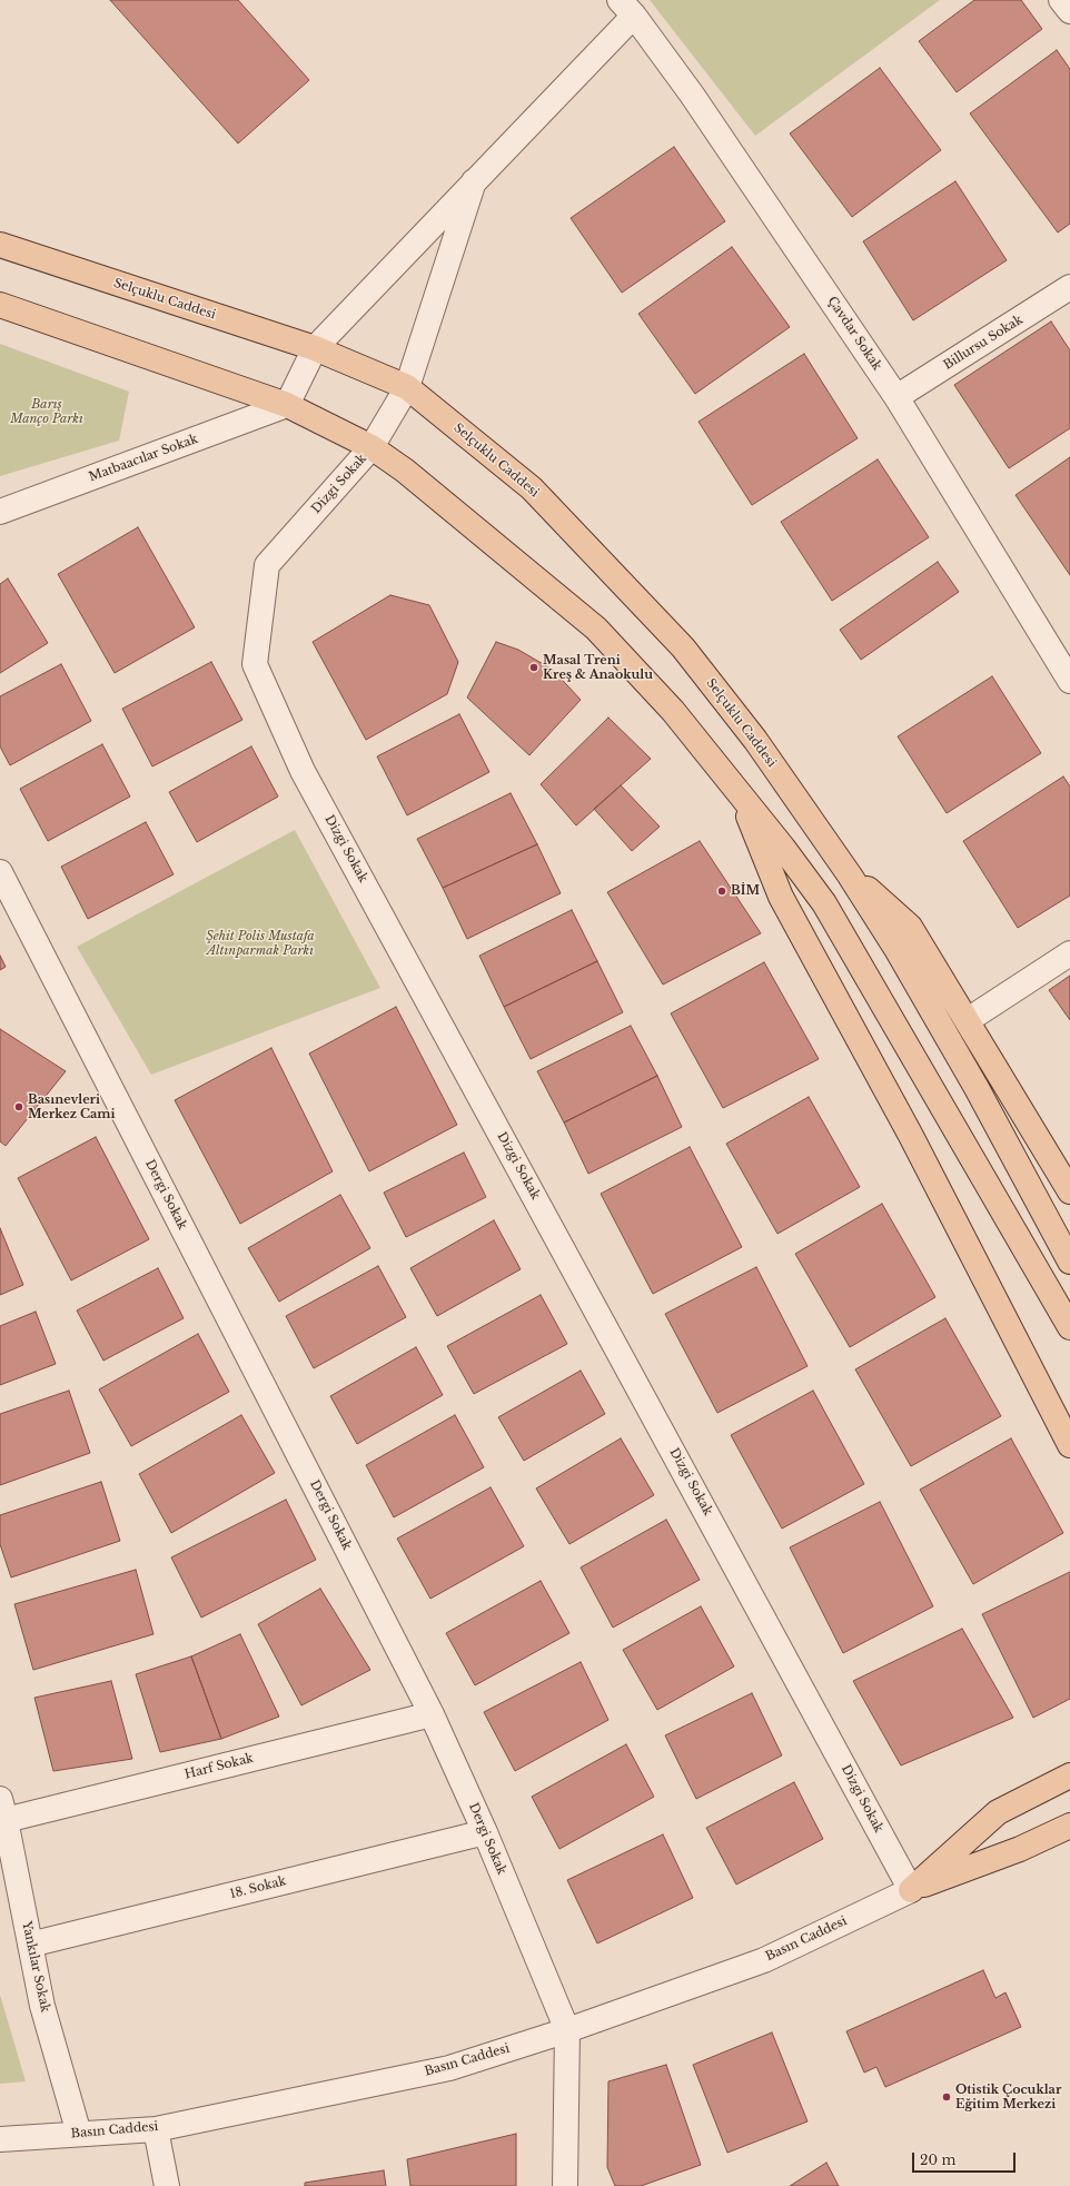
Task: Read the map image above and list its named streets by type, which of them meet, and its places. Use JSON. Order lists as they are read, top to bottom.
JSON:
{
  "streets": {
    "main road": ["Selçuklu Caddesi"],
    "street": [
      "Çavdar Sokak",
      "Billursu Sokak",
      "Matbaacılar Sokak",
      "Dizgi Sokak",
      "Dergi Sokak",
      "Harf Sokak",
      "18. Sokak",
      "Basın Caddesi",
      "Yankılar Sokak"
    ]
  },
  "crossings": [
    ["Selçuklu Caddesi", "Dizgi Sokak"],
    ["Çavdar Sokak", "Billursu Sokak"],
    ["Dizgi Sokak", "Basın Caddesi"],
    ["Dergi Sokak", "Harf Sokak"],
    ["Dergi Sokak", "18. Sokak"],
    ["Dergi Sokak", "Basın Caddesi"],
    ["Harf Sokak", "Yankılar Sokak"],
    ["18. Sokak", "Yankılar Sokak"],
    ["Basın Caddesi", "Yankılar Sokak"]
  ],
  "parks": ["Barış Manço Parkı", "Şehit Polis Mustafa Altınparmak Parkı"],
  "places": [
    "Masal Treni Kreş & Anaokulu",
    "BİM",
    "Basınevleri Merkez Cami",
    "Otistik Çocuklar Eğitim Merkezi"
  ],
  "scale_bar": "20 m"
}
